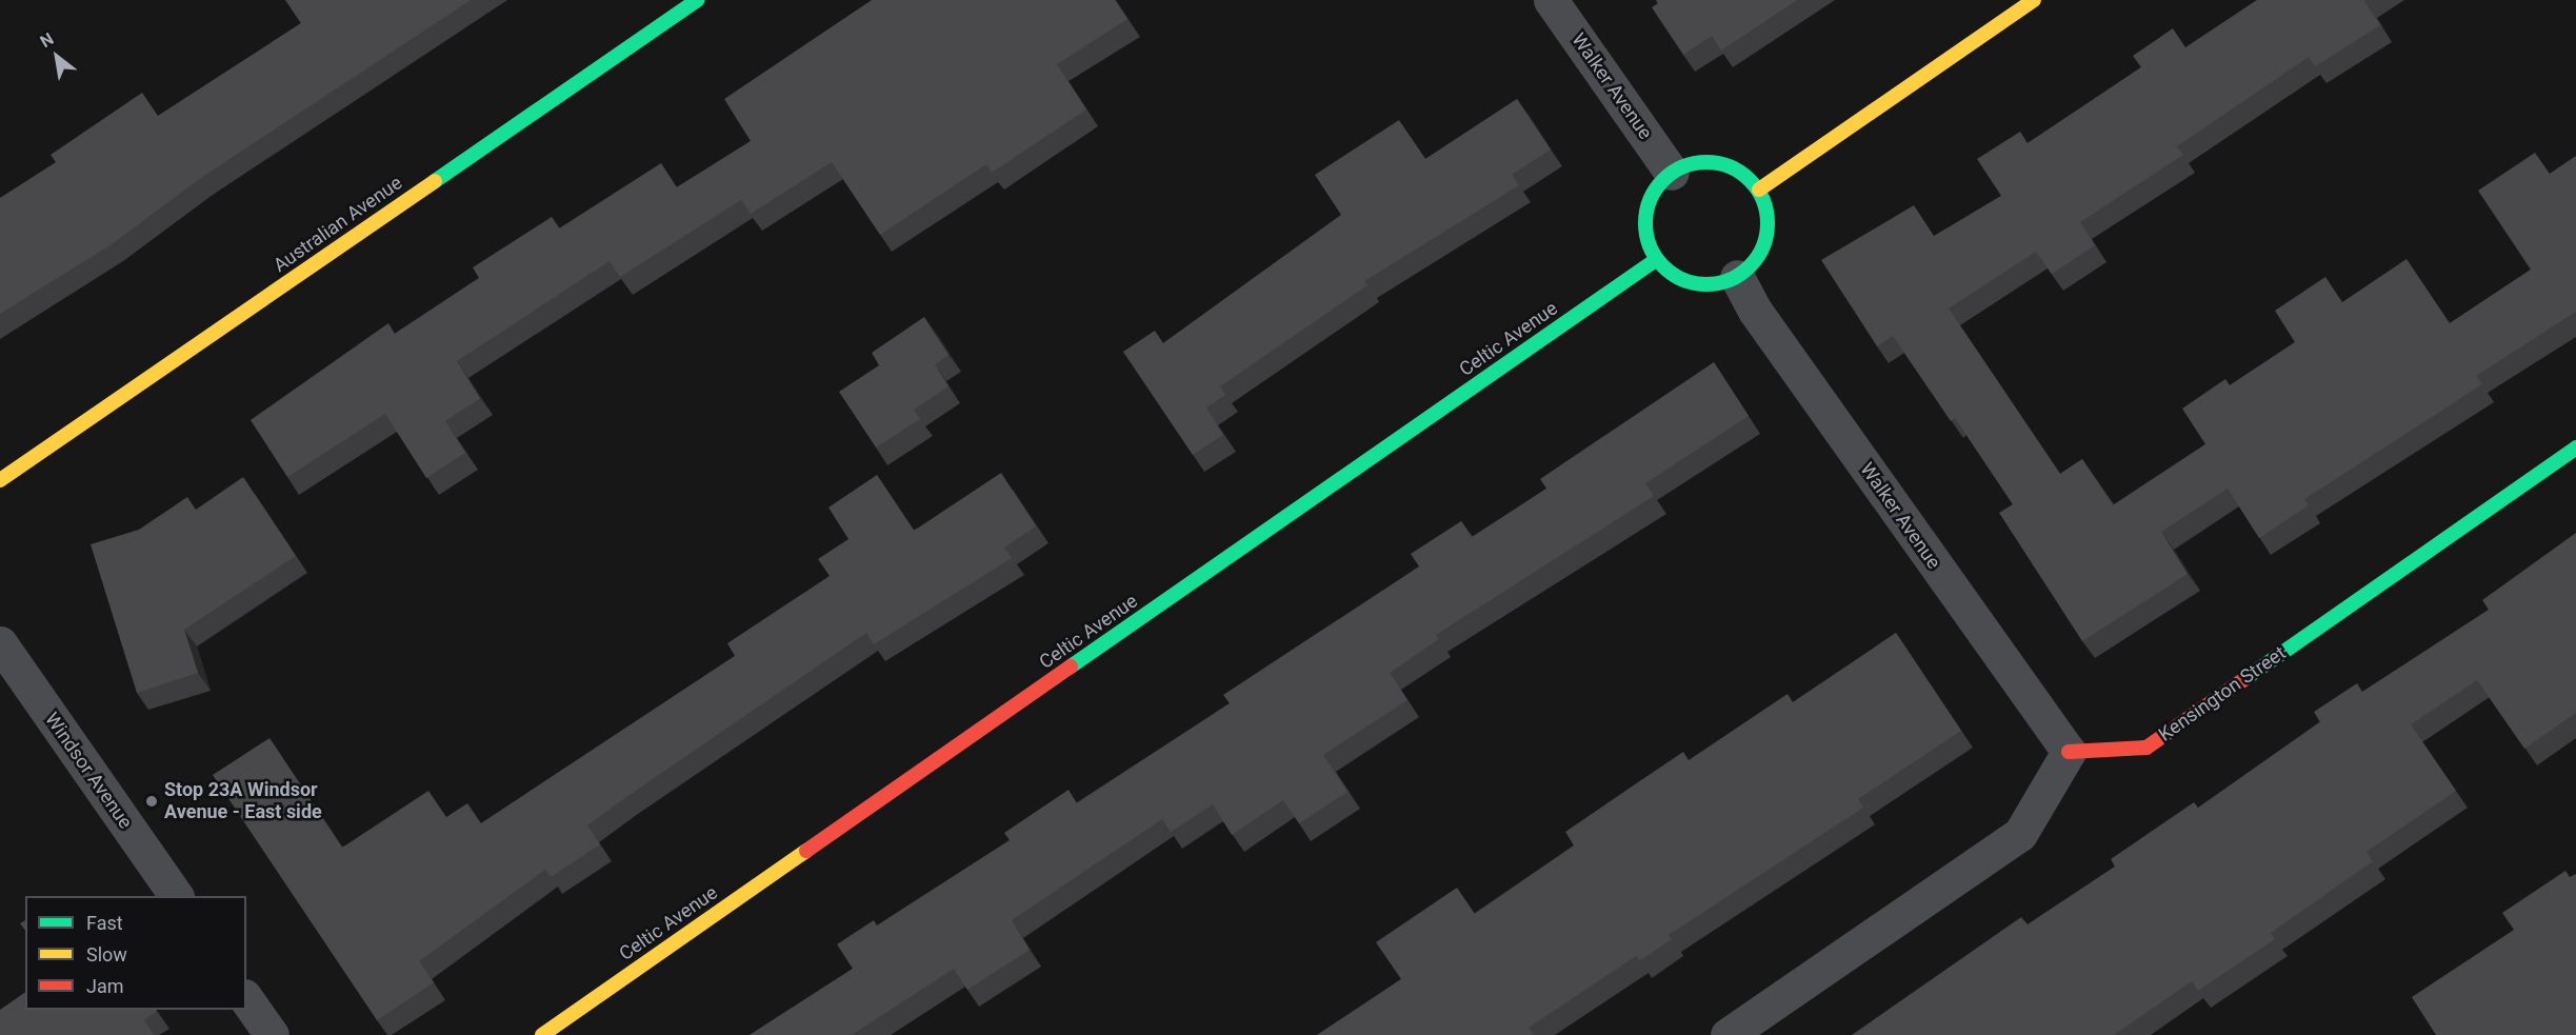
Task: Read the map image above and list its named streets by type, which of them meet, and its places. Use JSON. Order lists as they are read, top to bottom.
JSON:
{
  "streets": {
    "street": [
      "Walker Avenue",
      "Australian Avenue",
      "Celtic Avenue",
      "Kensington Street",
      "Windsor Avenue"
    ]
  },
  "crossings": [
    ["Walker Avenue", "Celtic Avenue"],
    ["Walker Avenue", "Kensington Street"]
  ],
  "places": ["Stop 23A Windsor Avenue - East side"],
  "legend": ["Fast", "Slow", "Jam"],
  "north": "top left"
}
